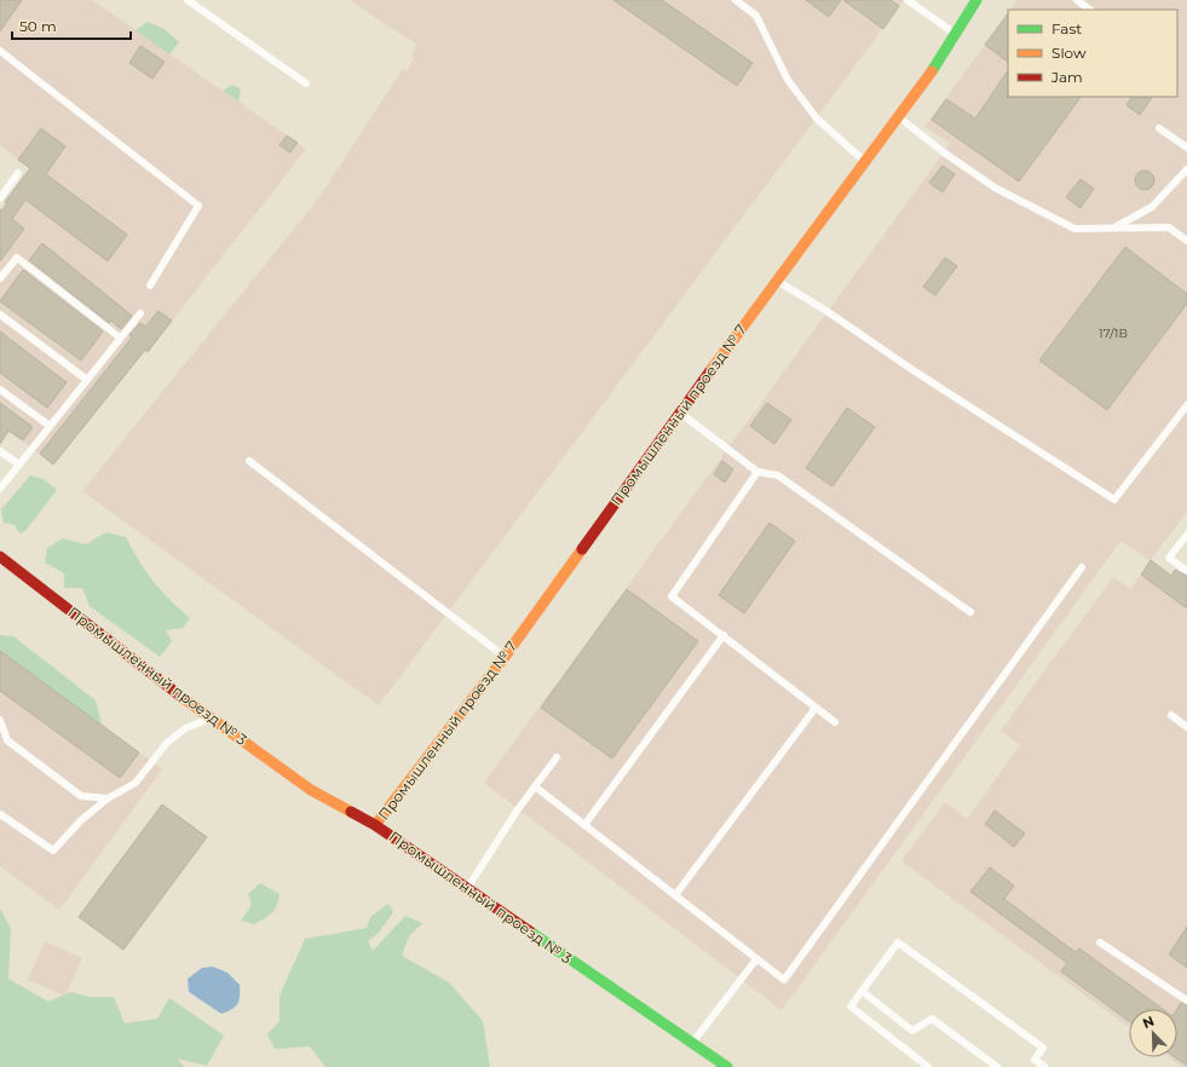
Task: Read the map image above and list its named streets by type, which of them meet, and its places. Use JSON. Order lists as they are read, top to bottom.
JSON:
{
  "streets": {
    "street": ["Промышленный проезд № 7", "Промышленный проезд № 3"]
  },
  "crossings": [
    ["Промышленный проезд № 7", "Промышленный проезд № 3"]
  ],
  "house_numbers": ["17/1В"],
  "legend": ["Fast", "Slow", "Jam"],
  "scale_bar": "50 m",
  "north": "top left"
}
